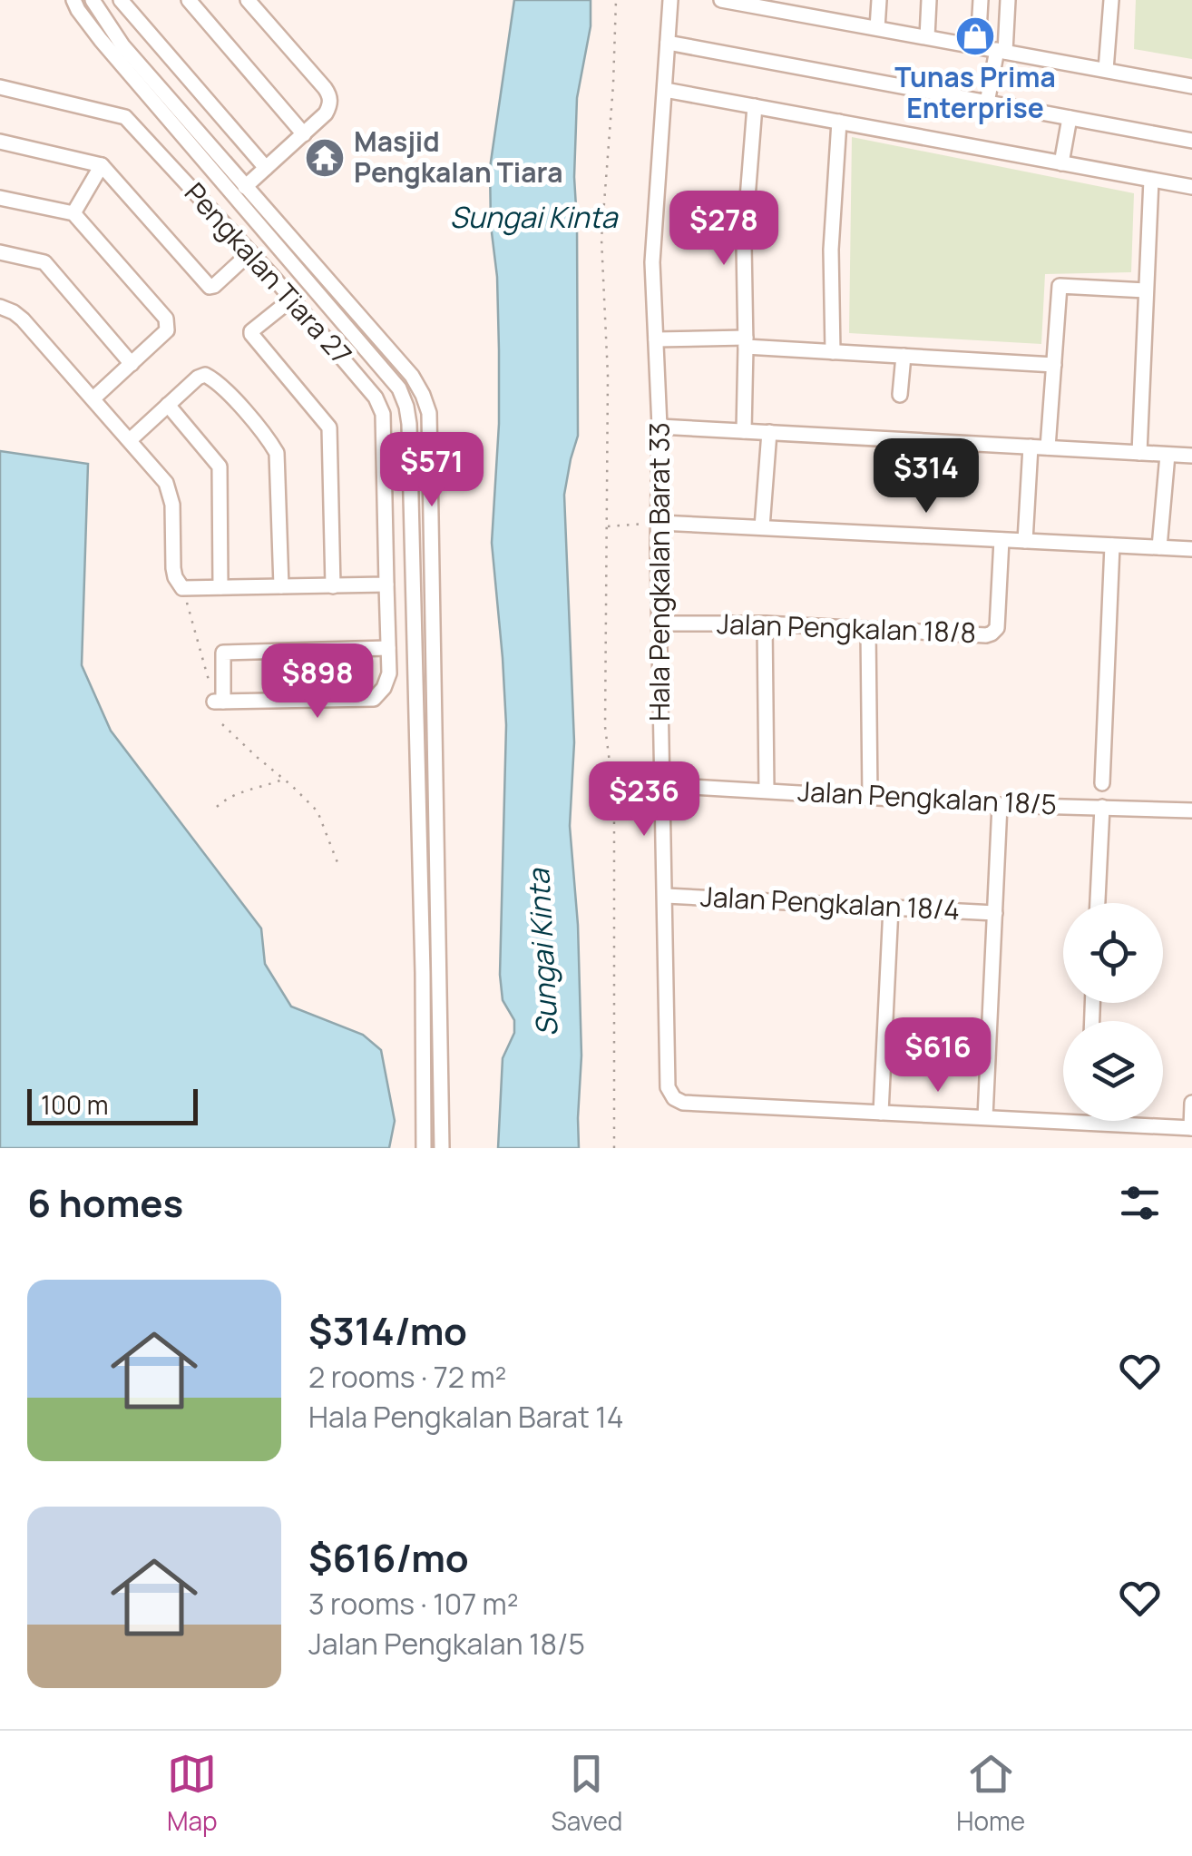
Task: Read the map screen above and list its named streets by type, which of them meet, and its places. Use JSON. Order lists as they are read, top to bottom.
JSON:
{
  "streets": {
    "street": [
      "Pengkalan Tiara 27",
      "Hala Pengkalan Barat 33",
      "Jalan Pengkalan 18/8",
      "Jalan Pengkalan 18/5",
      "Jalan Pengkalan 18/4"
    ]
  },
  "crossings": [
    ["Hala Pengkalan Barat 33", "Jalan Pengkalan 18/8"],
    ["Hala Pengkalan Barat 33", "Jalan Pengkalan 18/5"],
    ["Hala Pengkalan Barat 33", "Jalan Pengkalan 18/4"]
  ],
  "water": ["Sungai Kinta"],
  "places": {
    "shop": ["Tunas Prima Enterprise"],
    "temple": ["Masjid Pengkalan Tiara"]
  },
  "scale_bar": "100 m",
  "page": {
    "price": [
      "$278",
      "$571",
      "$314",
      "$898",
      "$236",
      "$616"
    ],
    "scale": "100 m",
    "heading": "6 homes",
    "list": [
      {
        "name": "$314/mo",
        "note": "2 rooms · 72 m² · Hala Pengkalan Barat 14"
      },
      {
        "name": "$616/mo",
        "note": "3 rooms · 107 m² · Jalan Pengkalan 18/5"
      }
    ],
    "tabs": ["Map", "Saved", "Home"]
  }
}
